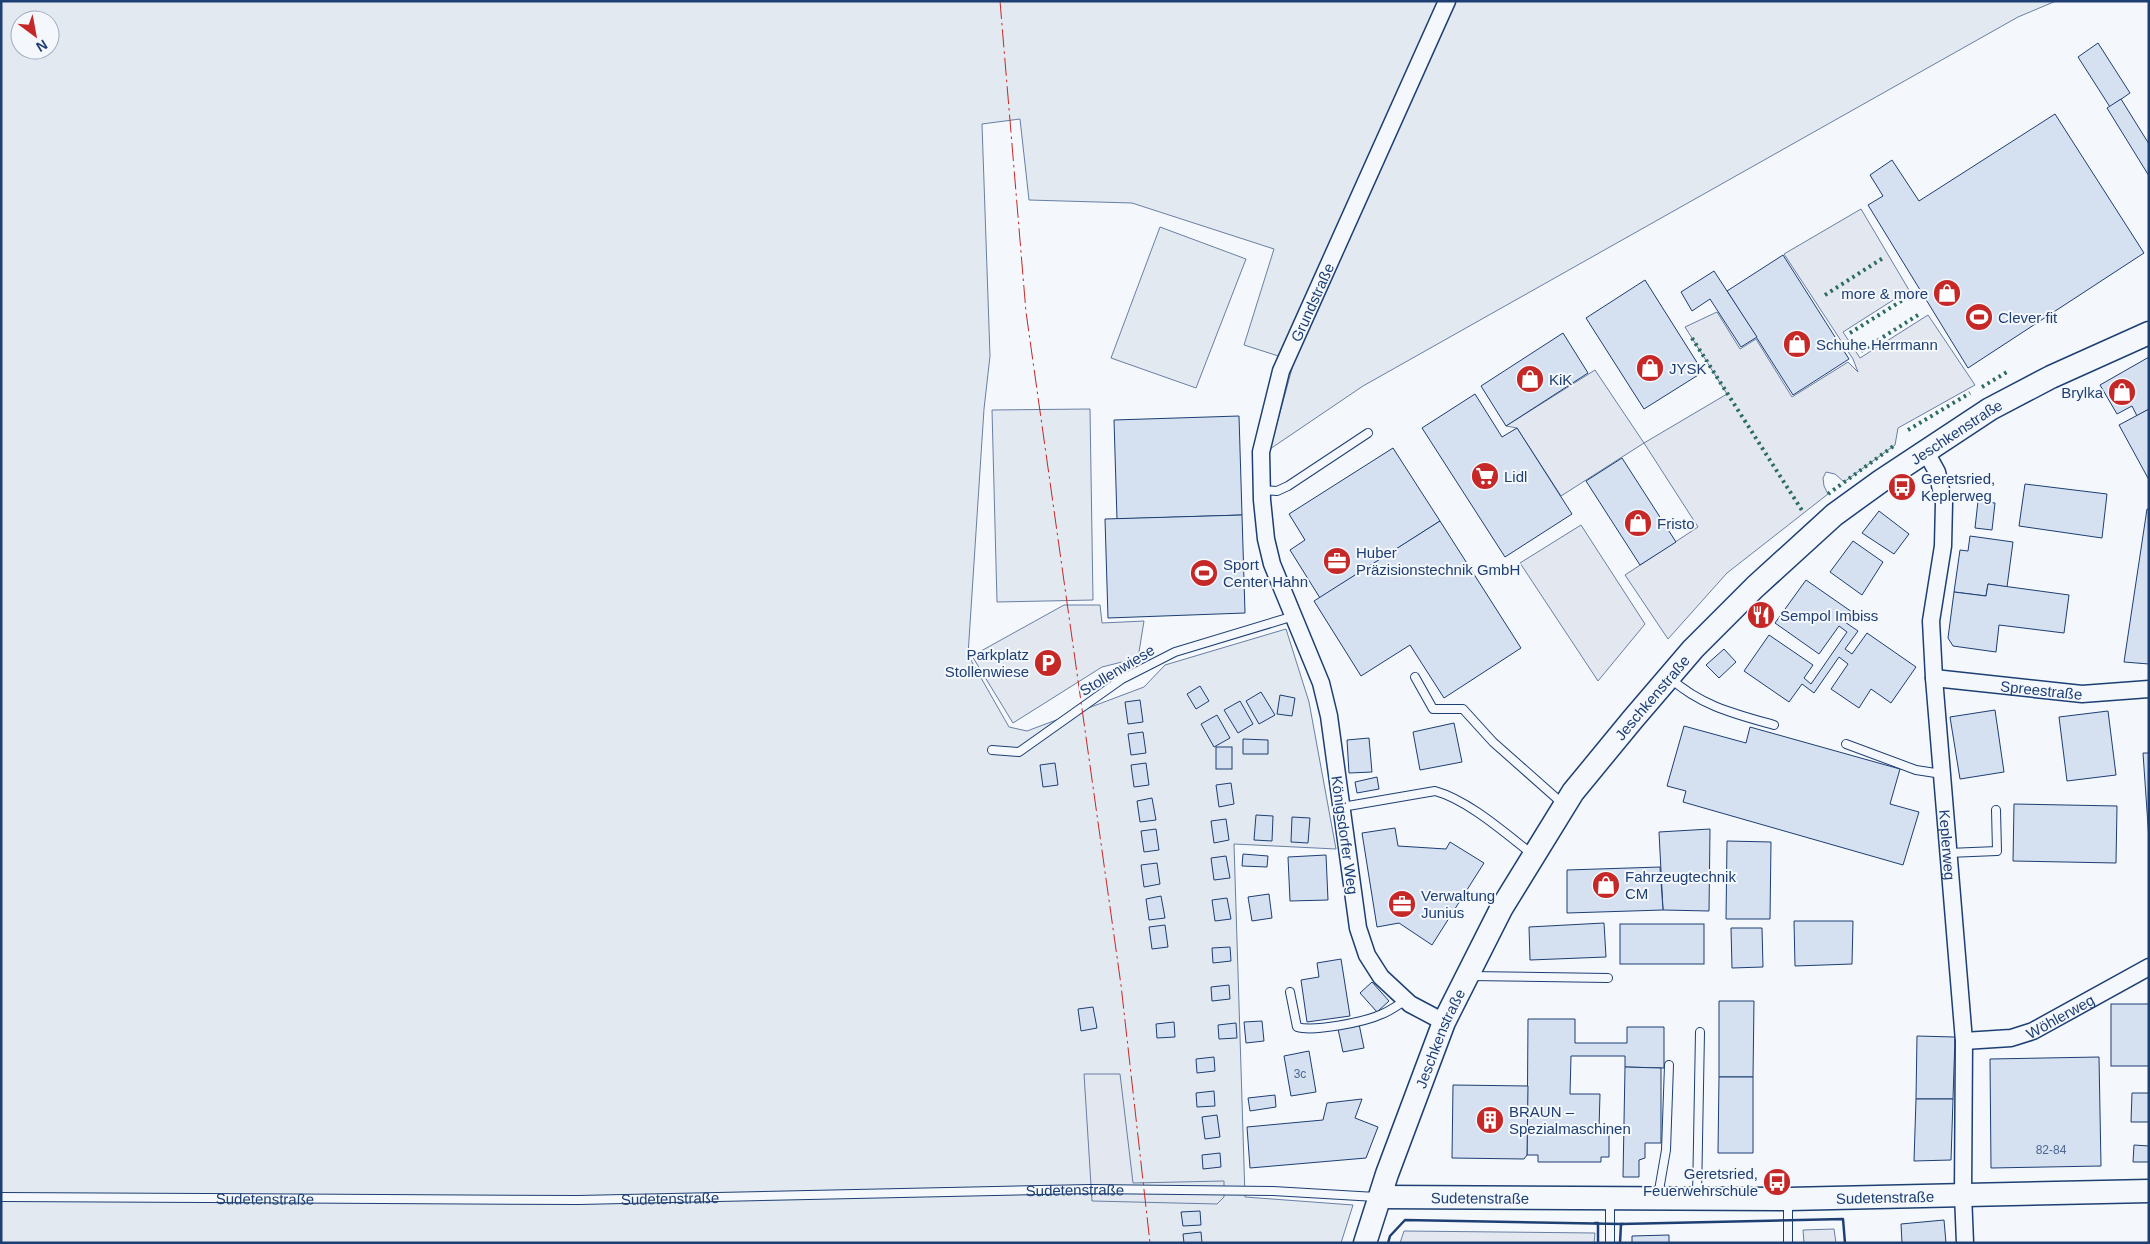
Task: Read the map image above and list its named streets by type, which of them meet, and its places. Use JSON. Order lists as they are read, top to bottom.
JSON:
{
  "streets": {
    "street": [
      "Grundstraße",
      "Jeschkenstraße",
      "Spreestraße",
      "Königsdorfer Weg",
      "Keplerweg",
      "Wöhlerweg",
      "Sudetenstraße"
    ],
    "lane": ["Stollenwiese"]
  },
  "crossings": [
    ["Grundstraße", "Stollenwiese"],
    ["Grundstraße", "Königsdorfer Weg"],
    ["Jeschkenstraße", "Königsdorfer Weg"],
    ["Jeschkenstraße", "Keplerweg"],
    ["Jeschkenstraße", "Sudetenstraße"],
    ["Stollenwiese", "Königsdorfer Weg"],
    ["Spreestraße", "Keplerweg"],
    ["Keplerweg", "Wöhlerweg"],
    ["Keplerweg", "Sudetenstraße"]
  ],
  "places": {
    "shop": [
      "more & more",
      "Schuhe Herrmann",
      "JYSK",
      "KiK",
      "Brylka",
      "Fristo",
      "Fahrzeugtechnik CM"
    ],
    "sports": ["Clever fit", "Sport Center Hahn"],
    "supermarket": ["Lidl"],
    "bus stop": ["Geretsried, Keplerweg", "Geretsried, Feuerwehrschule"],
    "office": ["Huber Präzisionstechnik GmbH", "Verwaltung Junius"],
    "restaurant": ["Sempol Imbiss"],
    "parking": ["Parkplatz Stollenwiese"],
    "building": ["BRAUN – Spezialmaschinen"]
  },
  "house_numbers": ["3c", "82-84"],
  "north": "bottom right"
}
